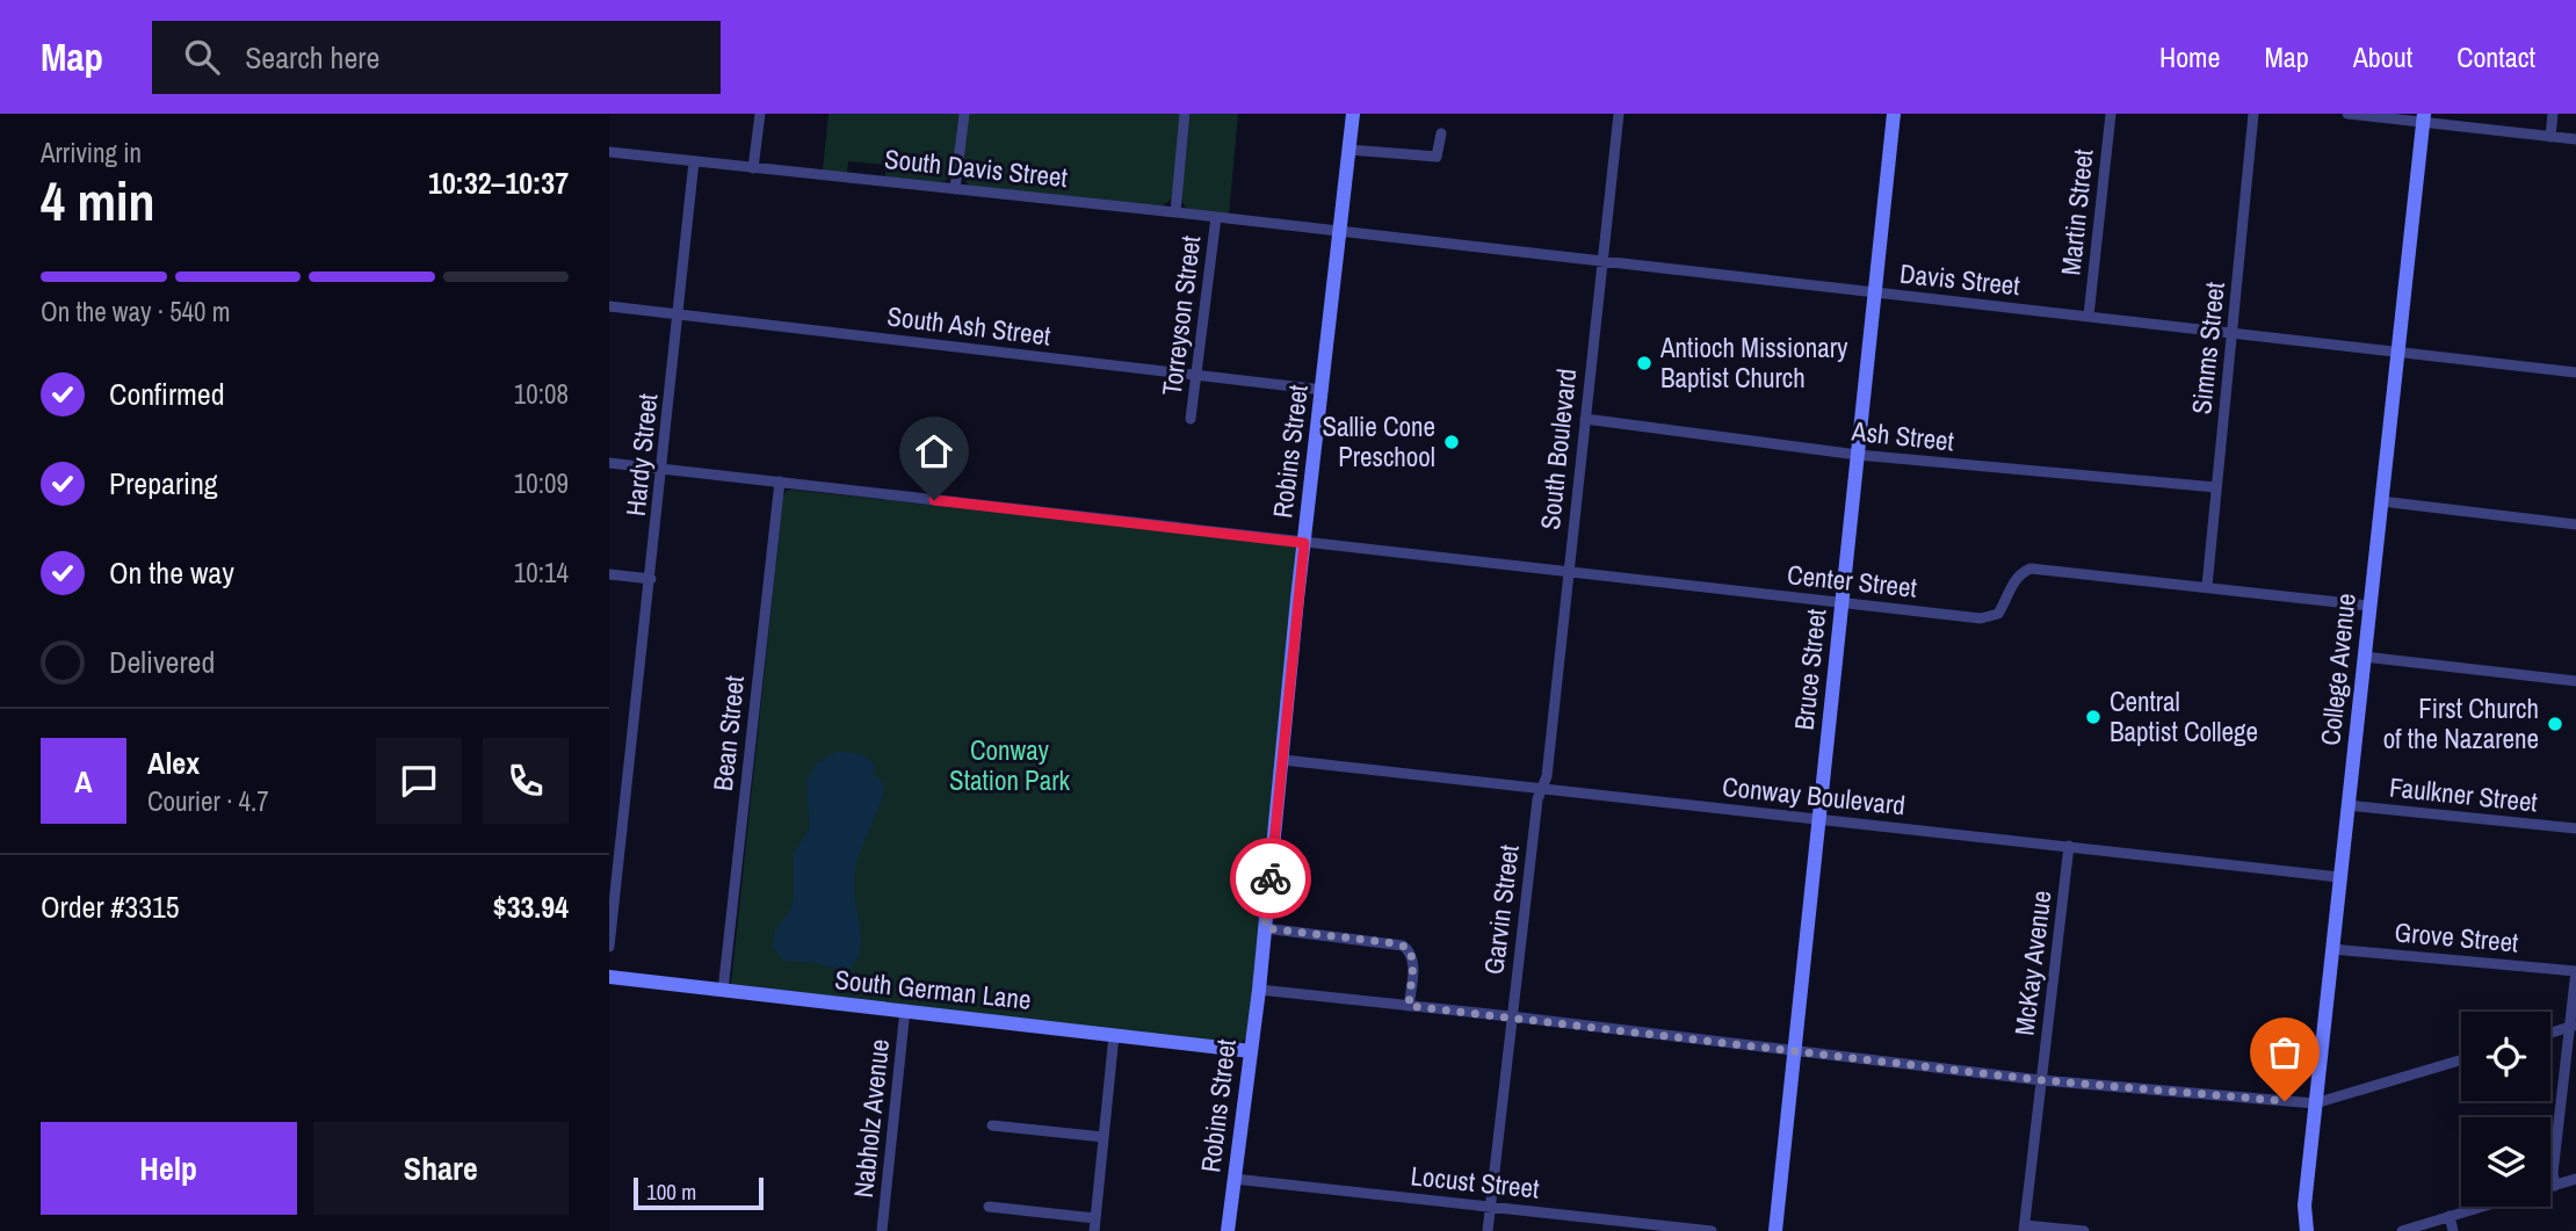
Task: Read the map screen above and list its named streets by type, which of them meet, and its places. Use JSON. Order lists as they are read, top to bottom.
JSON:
{
  "streets": {
    "street": [
      "South Davis Street",
      "Martin Street",
      "Davis Street",
      "Torreyson Street",
      "South Ash Street",
      "Simms Street",
      "Ash Street",
      "South Boulevard",
      "Robins Street",
      "Hardy Street",
      "Center Street",
      "Bruce Street",
      "College Avenue",
      "Bean Street",
      "Faulkner Street",
      "Conway Boulevard",
      "Garvin Street",
      "Grove Street",
      "McKay Avenue",
      "South German Lane",
      "Nabholz Avenue",
      "Locust Street"
    ]
  },
  "crossings": [
    ["South Davis Street", "Davis Street"],
    ["South Davis Street", "Torreyson Street"],
    ["South Davis Street", "Robins Street"],
    ["South Davis Street", "Hardy Street"],
    ["Martin Street", "Davis Street"],
    ["Davis Street", "Simms Street"],
    ["Davis Street", "South Boulevard"],
    ["Davis Street", "Robins Street"],
    ["Davis Street", "Bruce Street"],
    ["Davis Street", "College Avenue"],
    ["Torreyson Street", "South Ash Street"],
    ["South Ash Street", "Robins Street"],
    ["South Ash Street", "Hardy Street"],
    ["Simms Street", "Ash Street"],
    ["Simms Street", "Center Street"],
    ["Ash Street", "South Boulevard"],
    ["Ash Street", "Bruce Street"],
    ["South Boulevard", "Center Street"],
    ["South Boulevard", "Conway Boulevard"],
    ["South Boulevard", "Garvin Street"],
    ["Robins Street", "Center Street"],
    ["Robins Street", "Conway Boulevard"],
    ["Robins Street", "South German Lane"],
    ["Robins Street", "Locust Street"],
    ["Hardy Street", "Center Street"],
    ["Center Street", "Bruce Street"],
    ["Center Street", "College Avenue"],
    ["Center Street", "Bean Street"],
    ["Bruce Street", "Conway Boulevard"],
    ["College Avenue", "Faulkner Street"],
    ["College Avenue", "Conway Boulevard"],
    ["College Avenue", "Grove Street"],
    ["Bean Street", "South German Lane"],
    ["Conway Boulevard", "Garvin Street"],
    ["Conway Boulevard", "McKay Avenue"],
    ["Garvin Street", "Locust Street"],
    ["South German Lane", "Nabholz Avenue"]
  ],
  "parks": ["Conway Station Park"],
  "places": [
    "Antioch Missionary Baptist Church",
    "Sallie Cone Preschool",
    "Central Baptist College",
    "First Church of the Nazarene"
  ],
  "scale_bar": "100 m",
  "page": {
    "header": "Map",
    "search": "Search here",
    "nav": [
      "Home",
      "Map",
      "About",
      "Contact"
    ],
    "heading": ["4 min", "Arriving in", "10:32–10:37"],
    "panel": [
      "Alex",
      "Courier · 4.7",
      "Order #3315",
      "$33.94"
    ],
    "bar": "On the way · 540 m",
    "list": [
      ["Confirmed", "10:08"],
      ["Preparing", "10:09"],
      ["On the way", "10:14"],
      "Delivered"
    ],
    "round": "A",
    "buttons": ["Help", "Share"],
    "scale": "100 m"
  }
}
